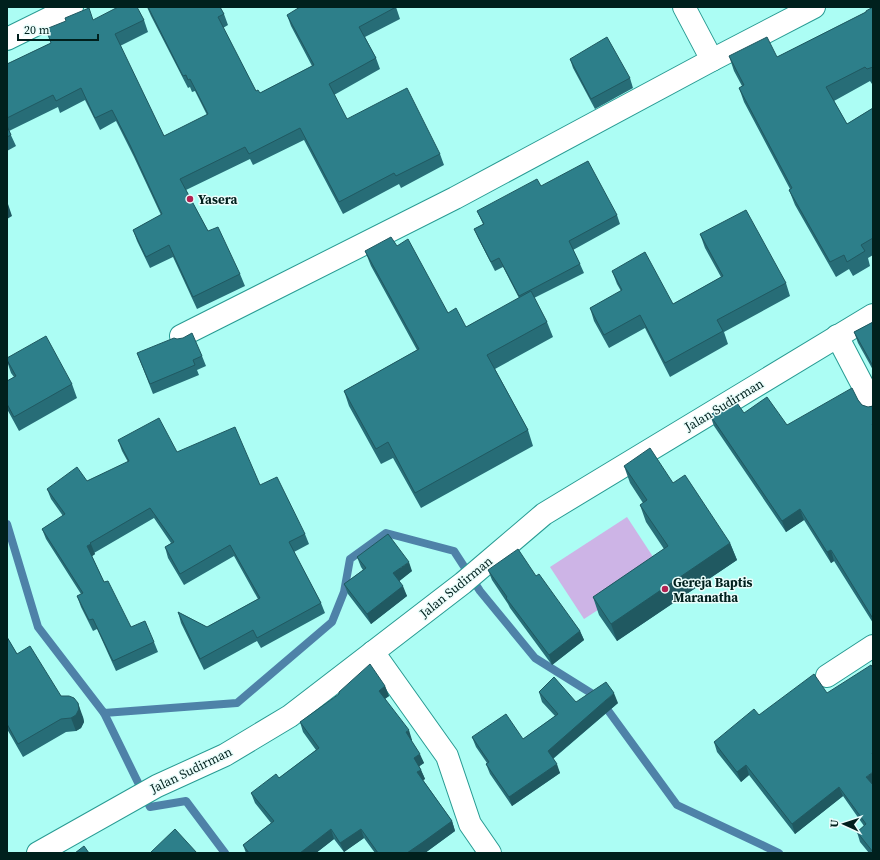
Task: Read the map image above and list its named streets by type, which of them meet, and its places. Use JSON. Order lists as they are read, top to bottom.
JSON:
{
  "streets": {
    "street": ["Jalan Sudirman"]
  },
  "places": ["Yasera", "Gereja Baptis Maranatha"],
  "scale_bar": "20 m",
  "north": "left"
}
